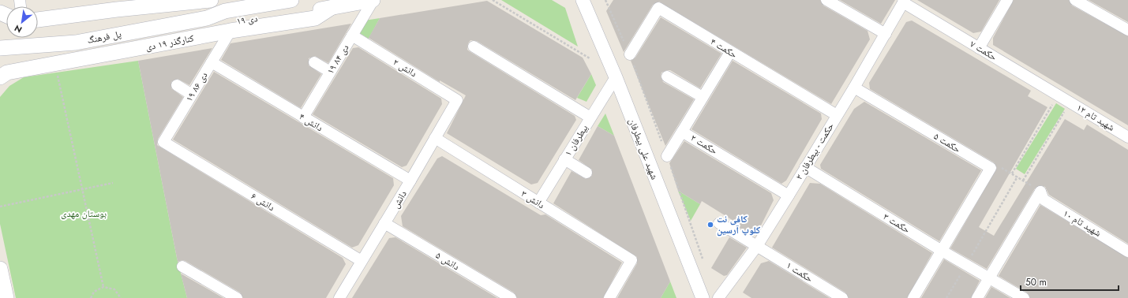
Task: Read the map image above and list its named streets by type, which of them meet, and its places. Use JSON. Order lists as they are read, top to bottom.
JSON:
{
  "streets": {
    "main road": ["۱۹ دی", "پل فرهنگ", "کنارگذر ۱۹ دی"],
    "street": [
      "حکمت ۴",
      "حکمت ۷",
      "۱۹ دی ۸۴",
      "۲ دانش",
      "۱۹ دی ۸۶",
      "شهید تام ۱۲",
      "دانش ۴",
      "بیطرفان ۱",
      "حکمت ۵",
      "حکمت ۲",
      "شهید علی بیطرفان",
      "حکمت - بیطرفان ۲",
      "دانش",
      "دانش ۳",
      "۶ دانش",
      "حکمت ۳",
      "شهید تام ۱۰",
      "دانش ۵",
      "حکمت ۱"
    ]
  },
  "crossings": [
    ["۱۹ دی", "پل فرهنگ"],
    ["۱۹ دی", "کنارگذر ۱۹ دی"],
    ["۱۹ دی", "۱۹ دی ۸۴"],
    ["کنارگذر ۱۹ دی", "۱۹ دی ۸۶"],
    ["حکمت ۴", "حکمت ۲"],
    ["حکمت ۴", "حکمت - بیطرفان ۲"],
    ["حکمت ۷", "شهید تام ۱۲"],
    ["حکمت ۷", "حکمت - بیطرفان ۲"],
    ["۱۹ دی ۸۴", "۲ دانش"],
    ["۱۹ دی ۸۴", "دانش ۴"],
    ["۲ دانش", "دانش"],
    ["۱۹ دی ۸۶", "دانش ۴"],
    ["۱۹ دی ۸۶", "۶ دانش"],
    ["دانش ۴", "دانش"],
    ["بیطرفان ۱", "شهید علی بیطرفان"],
    ["بیطرفان ۱", "دانش ۳"],
    ["حکمت ۵", "حکمت - بیطرفان ۲"],
    ["حکمت ۲", "حکمت - بیطرفان ۲"],
    ["حکمت - بیطرفان ۲", "حکمت ۳"],
    ["حکمت - بیطرفان ۲", "حکمت ۱"],
    ["دانش", "دانش ۳"],
    ["دانش", "۶ دانش"],
    ["دانش", "دانش ۵"]
  ],
  "parks": ["بوستان مهدی"],
  "places": ["کافی نت کلوپ آرسین"],
  "scale_bar": "50 m",
  "north": "bottom left"
}
